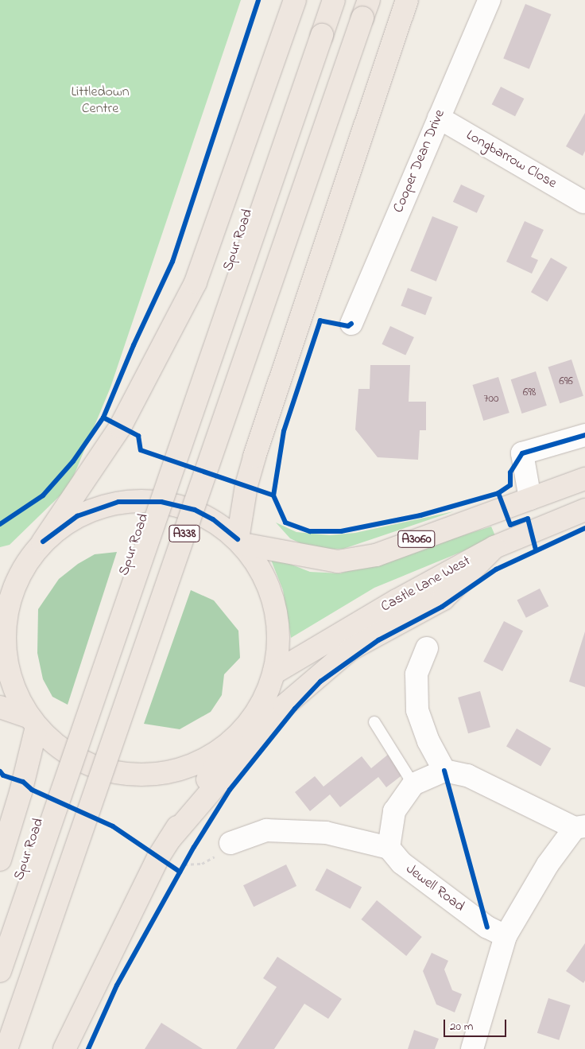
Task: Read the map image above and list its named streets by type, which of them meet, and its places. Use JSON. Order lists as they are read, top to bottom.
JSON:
{
  "streets": {
    "main road": [
      "Spur Road",
      "A338",
      "A3060",
      "Castle Lane West"
    ],
    "street": ["Longbarrow Close", "Cooper Dean Drive", "Jewell Road"]
  },
  "crossings": [
    ["Longbarrow Close", "Cooper Dean Drive"]
  ],
  "parks": ["Littledown Centre"],
  "house_numbers": ["696", "698", "700"],
  "scale_bar": "20 m"
}
